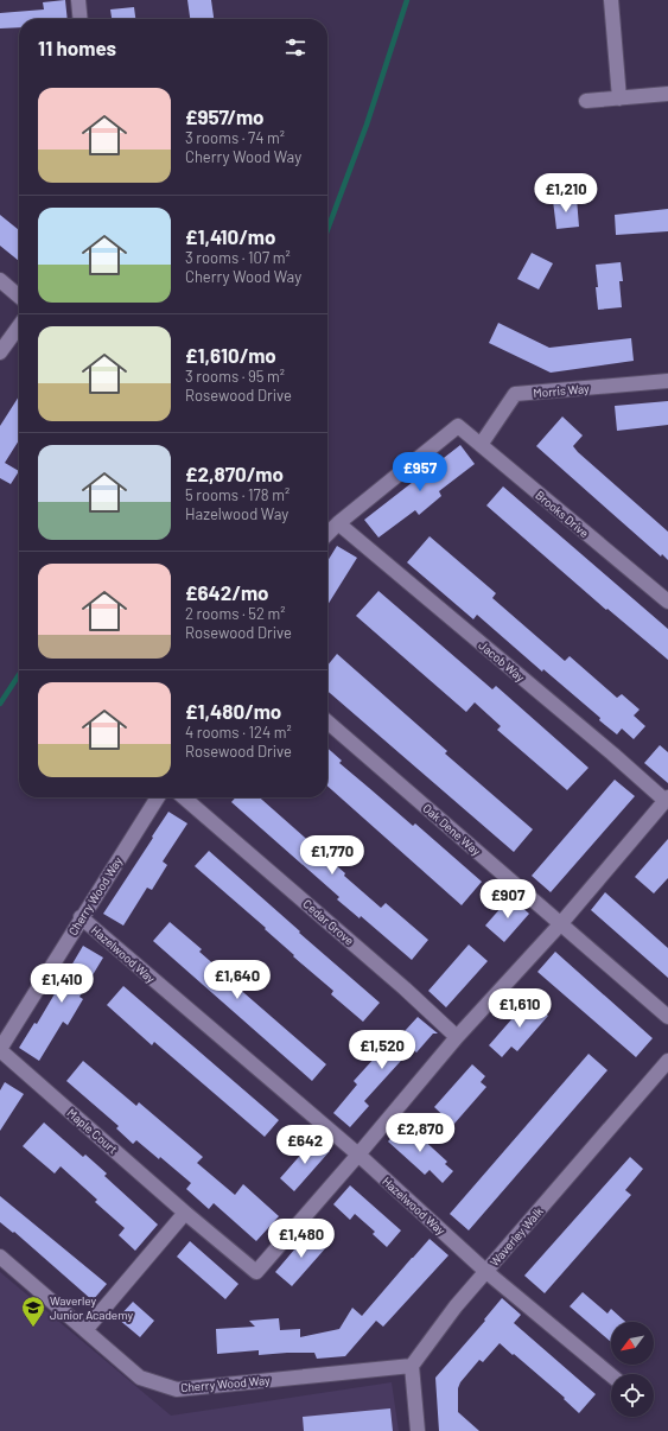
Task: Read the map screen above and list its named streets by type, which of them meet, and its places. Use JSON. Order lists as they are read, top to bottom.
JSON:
{
  "streets": {
    "street": [
      "Morris Way",
      "Brooks Drive",
      "Jacob Way",
      "Oak Dene Way",
      "Cherry Wood Way",
      "Cedar Grove",
      "Hazelwood Way",
      "Maple Court",
      "Waverley Walk"
    ]
  },
  "crossings": [
    ["Morris Way", "Brooks Drive"],
    ["Brooks Drive", "Jacob Way"],
    ["Cherry Wood Way", "Hazelwood Way"],
    ["Cherry Wood Way", "Maple Court"],
    ["Cherry Wood Way", "Waverley Walk"],
    ["Hazelwood Way", "Maple Court"],
    ["Hazelwood Way", "Waverley Walk"]
  ],
  "places": {
    "school or university": ["Waverley Junior Academy"]
  },
  "north": "bottom left",
  "page": {
    "heading": "11 homes",
    "list": [
      {
        "name": "£957/mo",
        "note": "3 rooms · 74 m² · Cherry Wood Way"
      },
      {
        "name": "£1,410/mo",
        "note": "3 rooms · 107 m² · Cherry Wood Way"
      },
      {
        "name": "£1,610/mo",
        "note": "3 rooms · 95 m² · Rosewood Drive"
      },
      {
        "name": "£2,870/mo",
        "note": "5 rooms · 178 m² · Hazelwood Way"
      },
      {
        "name": "£642/mo",
        "note": "2 rooms · 52 m² · Rosewood Drive"
      },
      {
        "name": "£1,480/mo",
        "note": "4 rooms · 124 m² · Rosewood Drive"
      }
    ],
    "price": [
      "£1,210",
      "£957",
      "£1,770",
      "£907",
      "£1,640",
      "£1,410",
      "£1,610",
      "£1,520",
      "£2,870",
      "£642",
      "£1,480"
    ]
  }
}
